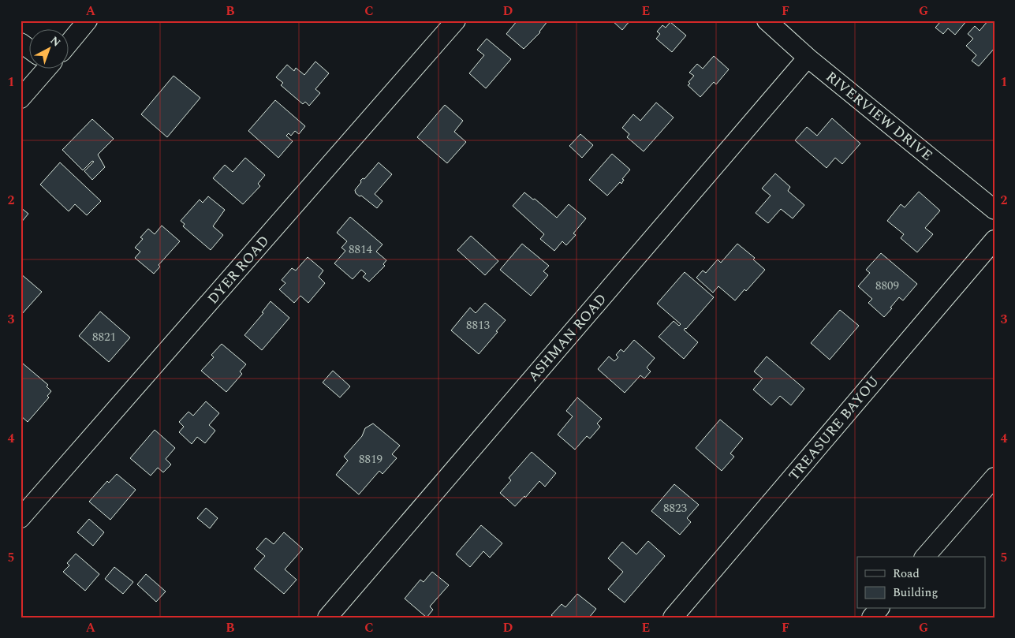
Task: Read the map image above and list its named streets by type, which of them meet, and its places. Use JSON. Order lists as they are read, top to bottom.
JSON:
{
  "streets": {
    "street": [
      "RIVERVIEW DRIVE",
      "DYER ROAD",
      "ASHMAN ROAD",
      "TREASURE BAYOU"
    ]
  },
  "crossings": [
    ["RIVERVIEW DRIVE", "ASHMAN ROAD"]
  ],
  "house_numbers": [
    "8814",
    "8809",
    "8813",
    "8821",
    "8819",
    "8823"
  ],
  "legend": ["Road", "Building"],
  "north": "top right",
  "grid": {
    "columns": [
      "A",
      "B",
      "C",
      "D",
      "E",
      "F",
      "G"
    ],
    "rows": [
      "1",
      "2",
      "3",
      "4",
      "5"
    ]
  }
}
